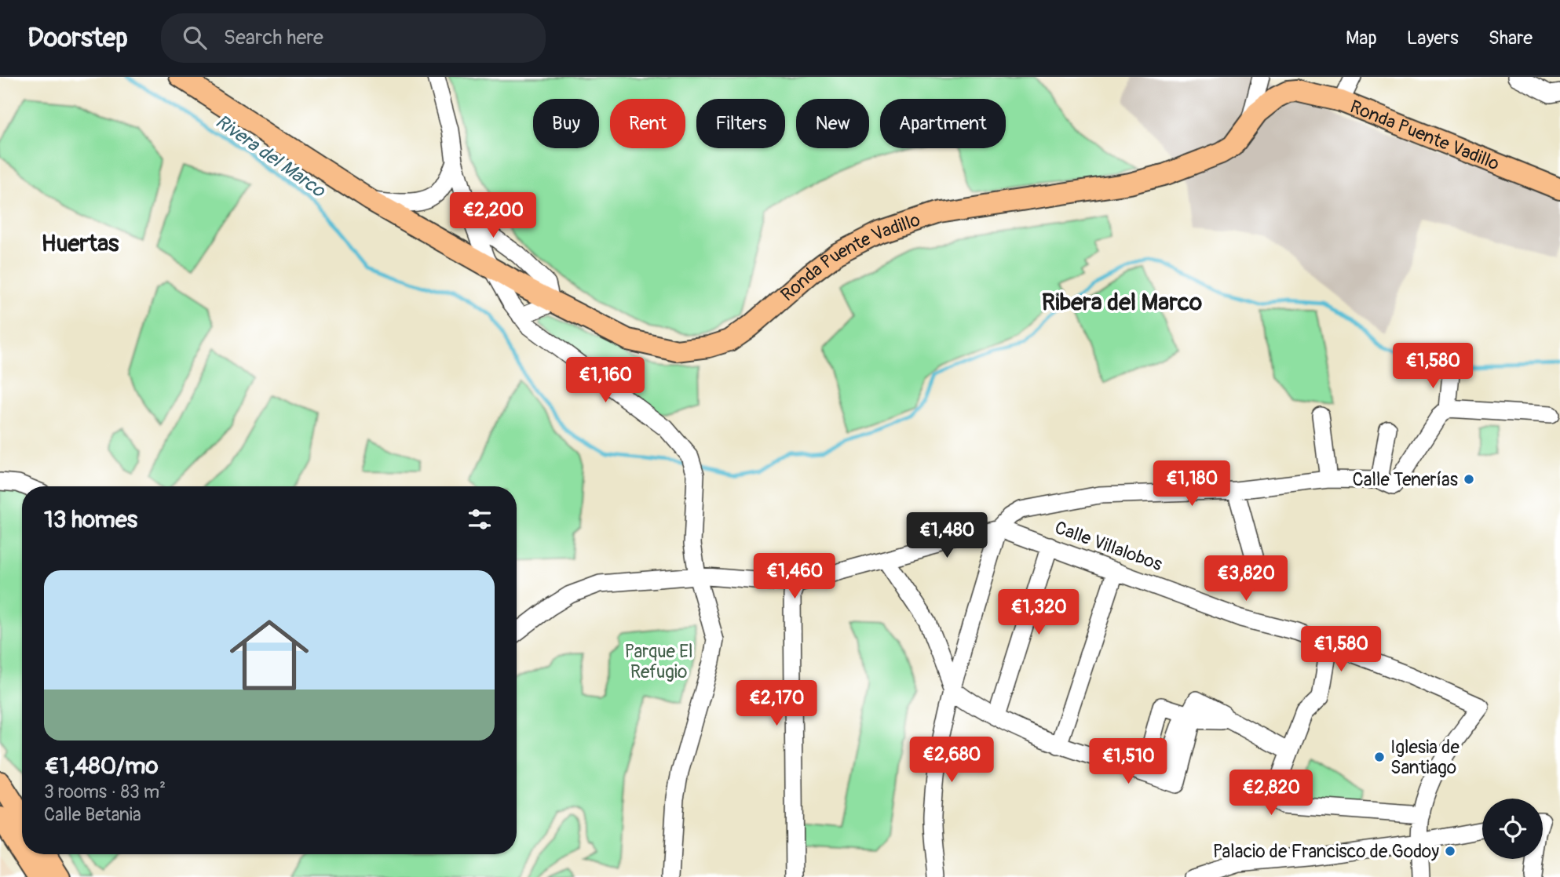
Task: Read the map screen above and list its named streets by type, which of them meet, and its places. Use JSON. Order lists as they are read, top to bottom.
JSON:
{
  "streets": {
    "main road": ["Ronda Puente Vadillo"],
    "street": ["Calle Villalobos"]
  },
  "districts": ["Huertas", "Ribera del Marco"],
  "water": ["Rivera del Marco"],
  "parks": ["Parque El Refugio"],
  "places": ["Calle Tenerías", "Iglesia de Santiago", "Palacio de Francisco de Godoy"],
  "page": {
    "header": "Doorstep",
    "search": "Search here",
    "nav": ["Map", "Layers", "Share"],
    "chip": [
      "Buy",
      "Rent",
      "Filters",
      "New",
      "Apartment"
    ],
    "price": [
      "€2,200",
      "€1,580",
      "€1,160",
      "€1,180",
      "€1,480",
      "€1,460",
      "€3,820",
      "€1,320",
      "€1,580",
      "€2,170",
      "€2,680",
      "€1,510",
      "€2,820"
    ],
    "heading": "13 homes",
    "list": [
      {
        "name": "€1,480/mo",
        "note": "3 rooms · 83 m² · Calle Betania"
      }
    ]
  }
}
